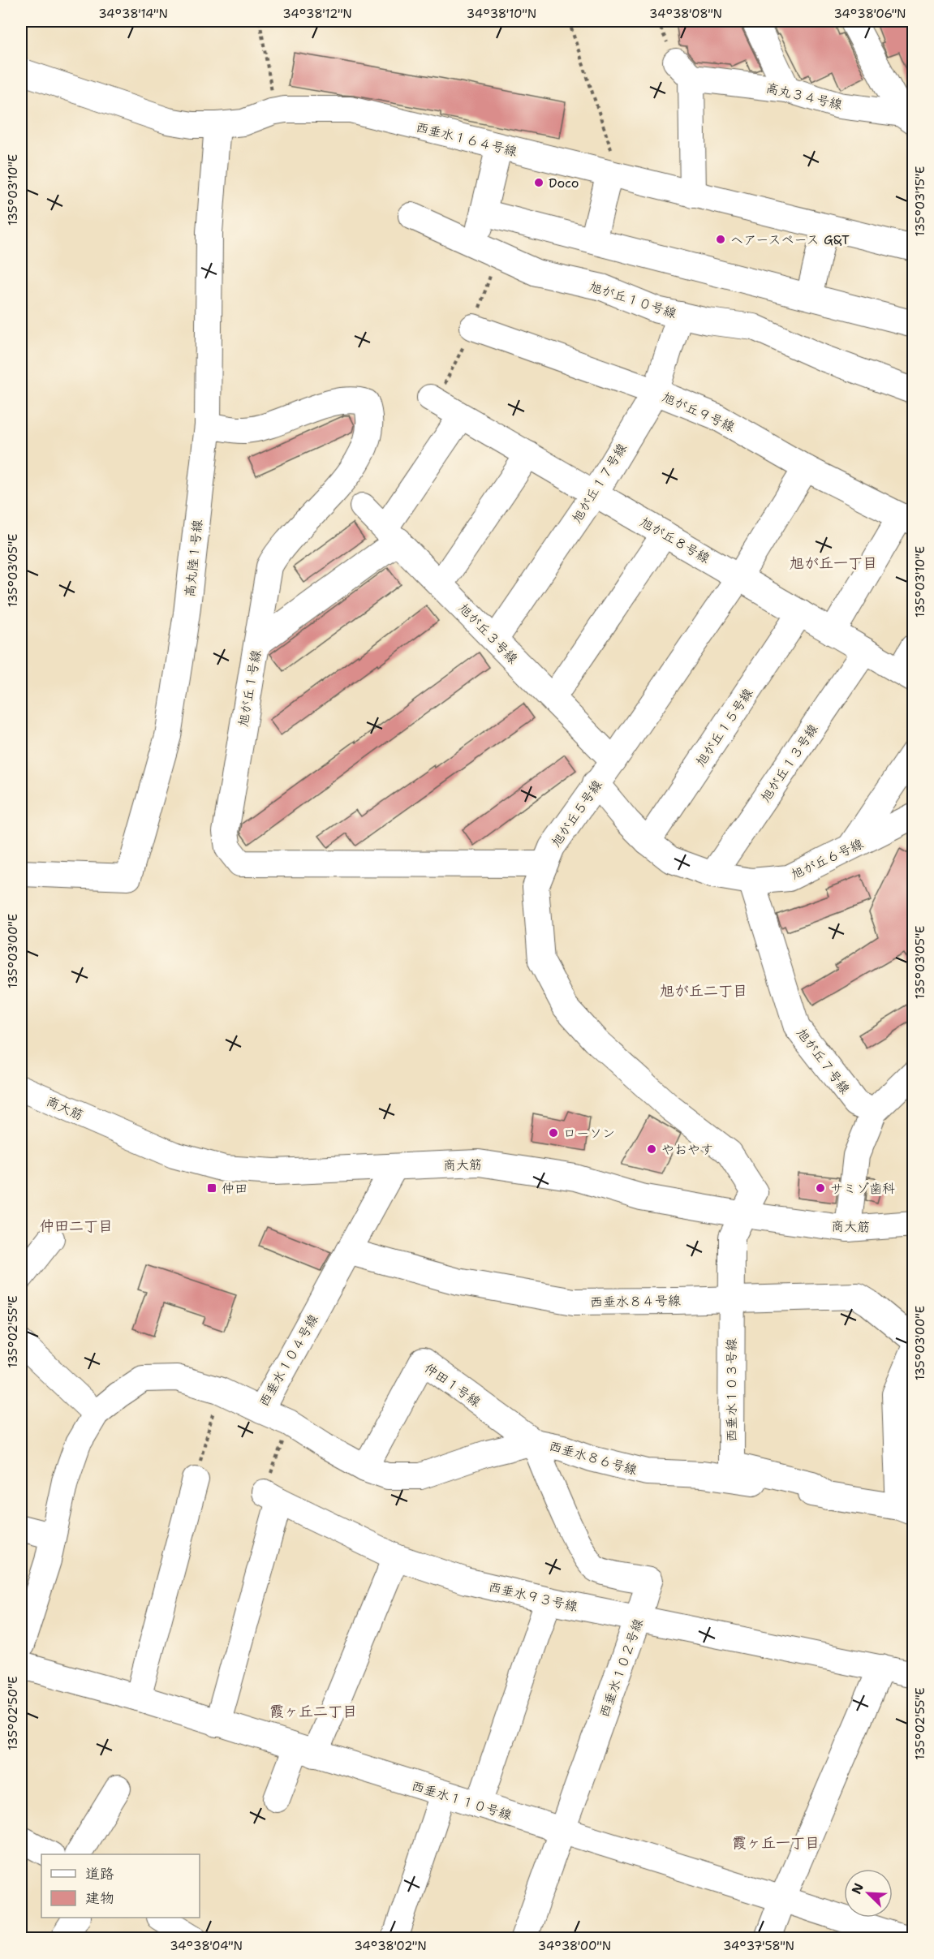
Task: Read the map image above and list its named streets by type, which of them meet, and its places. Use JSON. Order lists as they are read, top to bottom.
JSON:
{
  "streets": {
    "street": [
      "高丸３４号線",
      "西垂水１６４号線",
      "旭が丘１０号線",
      "旭が丘９号線",
      "旭が丘１７号線",
      "旭が丘８号線",
      "高丸陸１号線",
      "旭が丘３号線",
      "旭が丘１号線",
      "旭が丘１５号線",
      "旭が丘１３号線",
      "旭が丘５号線",
      "旭が丘６号線",
      "旭が丘７号線",
      "商大筋",
      "西垂水８４号線",
      "西垂水１０４号線",
      "仲田１号線",
      "西垂水１０３号線",
      "西垂水８６号線",
      "西垂水９３号線",
      "西垂水１０２号線",
      "西垂水１１０号線"
    ]
  },
  "crossings": [
    ["高丸３４号線", "西垂水１６４号線"],
    ["西垂水１６４号線", "高丸陸１号線"],
    ["旭が丘１０号線", "旭が丘１７号線"],
    ["旭が丘９号線", "旭が丘１７号線"],
    ["旭が丘９号線", "旭が丘５号線"],
    ["旭が丘１７号線", "旭が丘８号線"],
    ["旭が丘１７号線", "旭が丘３号線"],
    ["旭が丘８号線", "旭が丘１５号線"],
    ["旭が丘８号線", "旭が丘１３号線"],
    ["旭が丘８号線", "旭が丘５号線"],
    ["高丸陸１号線", "旭が丘１号線"],
    ["旭が丘３号線", "旭が丘５号線"],
    ["旭が丘１号線", "旭が丘５号線"],
    ["旭が丘１５号線", "旭が丘６号線"],
    ["旭が丘１３号線", "旭が丘６号線"],
    ["旭が丘５号線", "旭が丘６号線"],
    ["旭が丘５号線", "商大筋"],
    ["旭が丘５号線", "西垂水１０３号線"],
    ["旭が丘６号線", "旭が丘７号線"],
    ["商大筋", "西垂水１０４号線"],
    ["商大筋", "西垂水１０３号線"],
    ["西垂水８４号線", "西垂水１０４号線"],
    ["西垂水８４号線", "西垂水１０３号線"],
    ["西垂水１０４号線", "西垂水８６号線"],
    ["仲田１号線", "西垂水８６号線"],
    ["仲田１号線", "西垂水１０２号線"],
    ["西垂水１０３号線", "西垂水８６号線"],
    ["西垂水８６号線", "西垂水１０２号線"],
    ["西垂水９３号線", "西垂水１０２号線"],
    ["西垂水１０２号線", "西垂水１１０号線"]
  ],
  "districts": [
    "旭が丘一丁目",
    "旭が丘二丁目",
    "仲田二丁目",
    "霞ヶ丘二丁目",
    "霞ヶ丘一丁目"
  ],
  "places": {
    "other": [
      "Doco",
      "ヘアースペース G&T",
      "ローソン",
      "やおやす",
      "サミゾ歯科"
    ],
    "transit": ["仲田"]
  },
  "legend": ["道路", "建物"],
  "north": "top left",
  "coordinates": [
    "34°38'14\"N",
    "34°38'12\"N",
    "34°38'10\"N",
    "34°38'08\"N",
    "34°38'06\"N",
    "135°03'10\"E",
    "135°03'15\"E",
    "135°03'05\"E",
    "135°03'00\"E",
    "135°02'55\"E",
    "135°02'50\"E",
    "34°38'04\"N",
    "34°38'02\"N",
    "34°38'00\"N",
    "34°37'58\"N"
  ]
}
